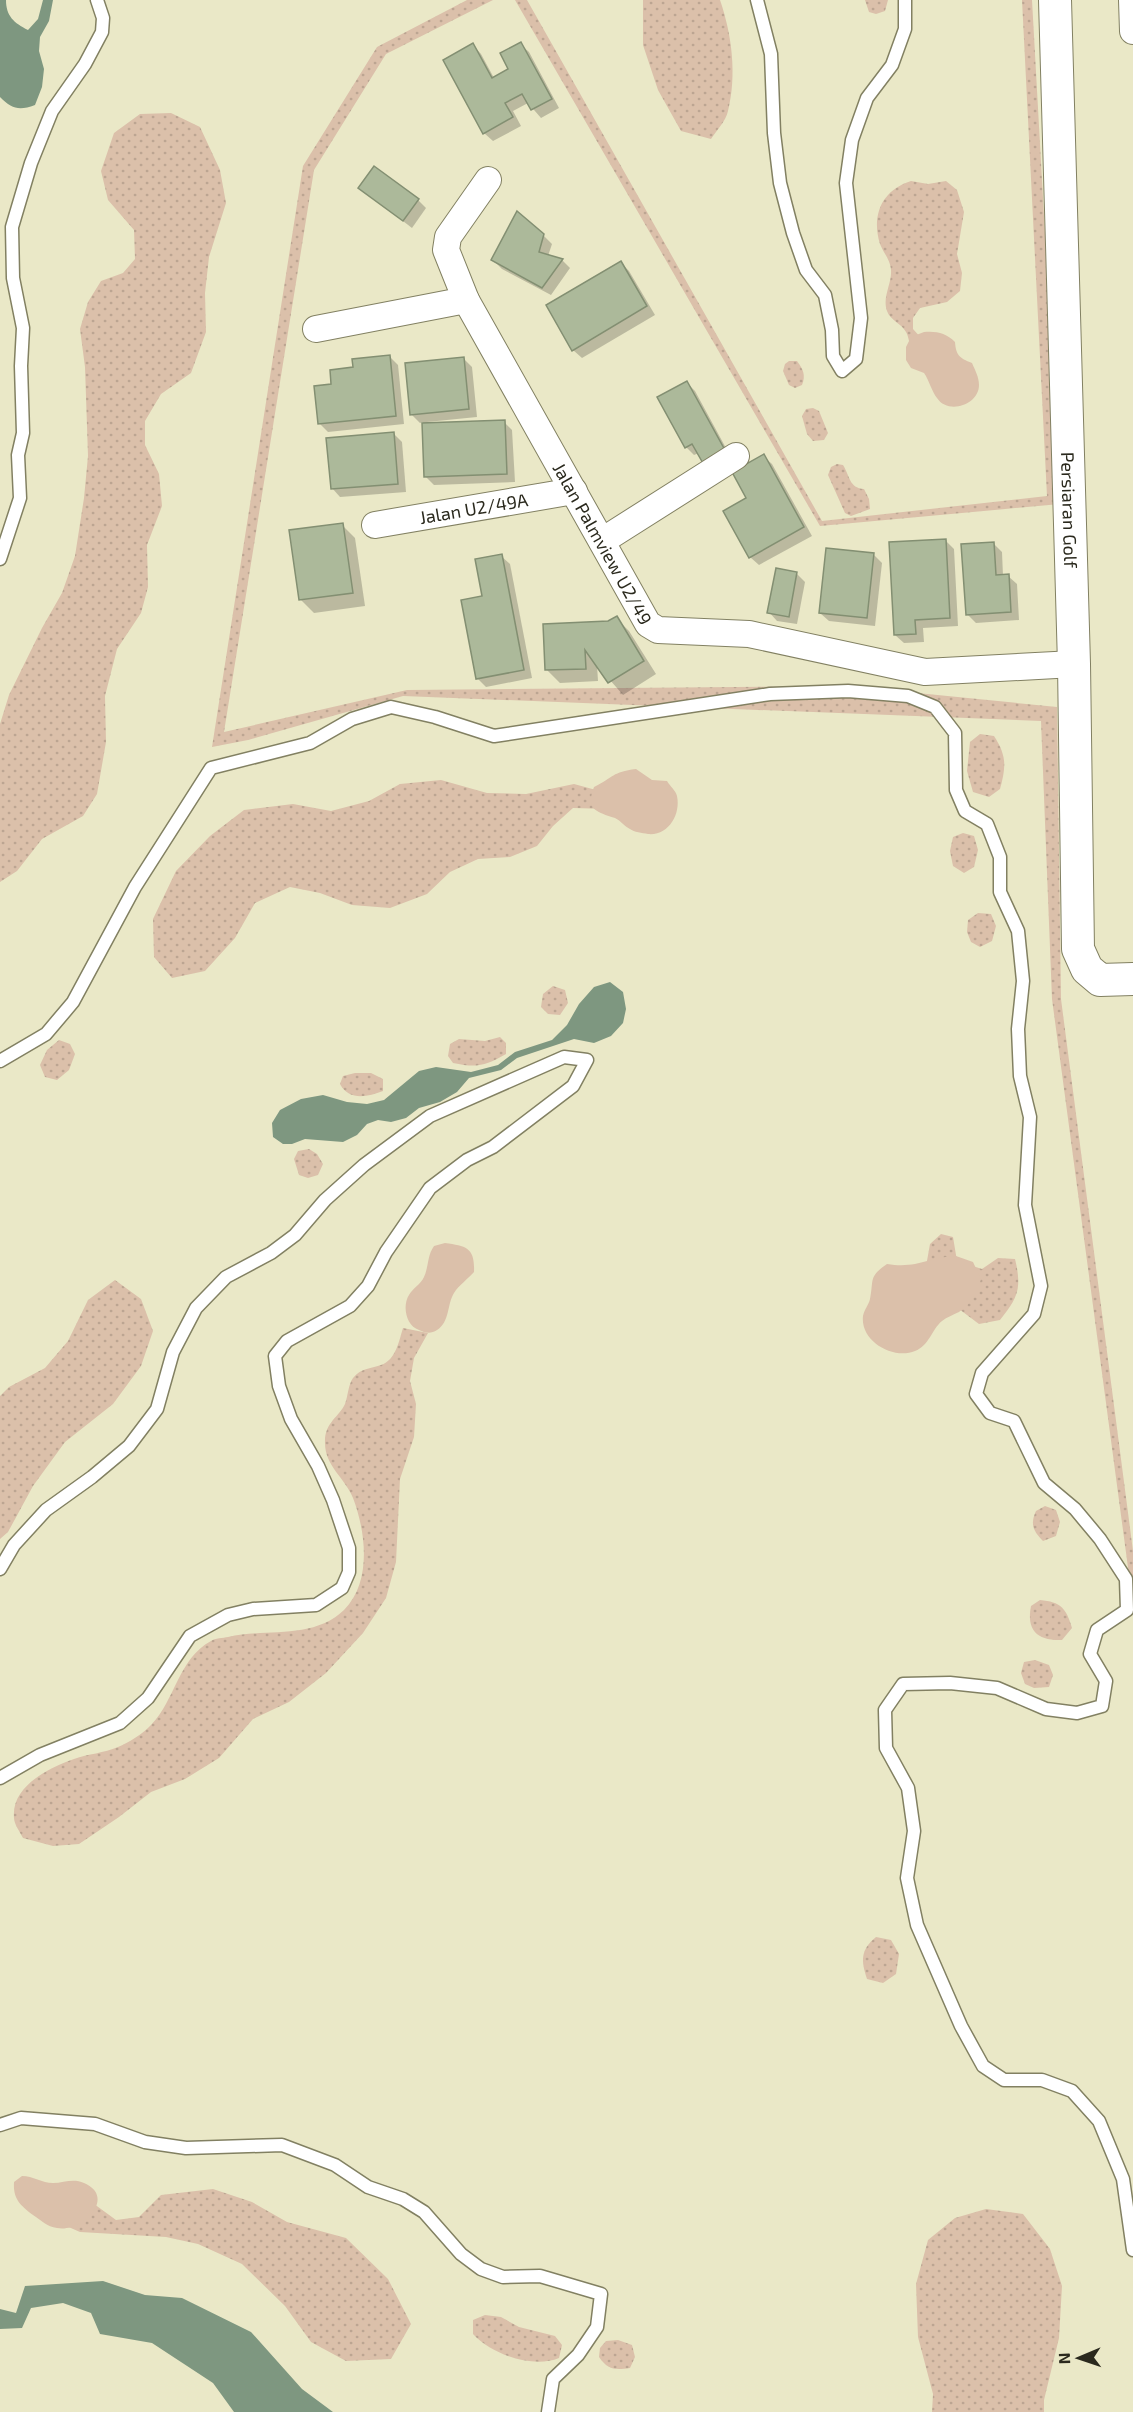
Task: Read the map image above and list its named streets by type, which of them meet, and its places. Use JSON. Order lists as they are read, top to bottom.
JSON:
{
  "streets": {
    "street": ["Jalan U2/49A", "Persiaran Golf", "Jalan Palmview U2/49"]
  },
  "crossings": [
    ["Jalan U2/49A", "Jalan Palmview U2/49"],
    ["Persiaran Golf", "Jalan Palmview U2/49"]
  ],
  "north": "left"
}
